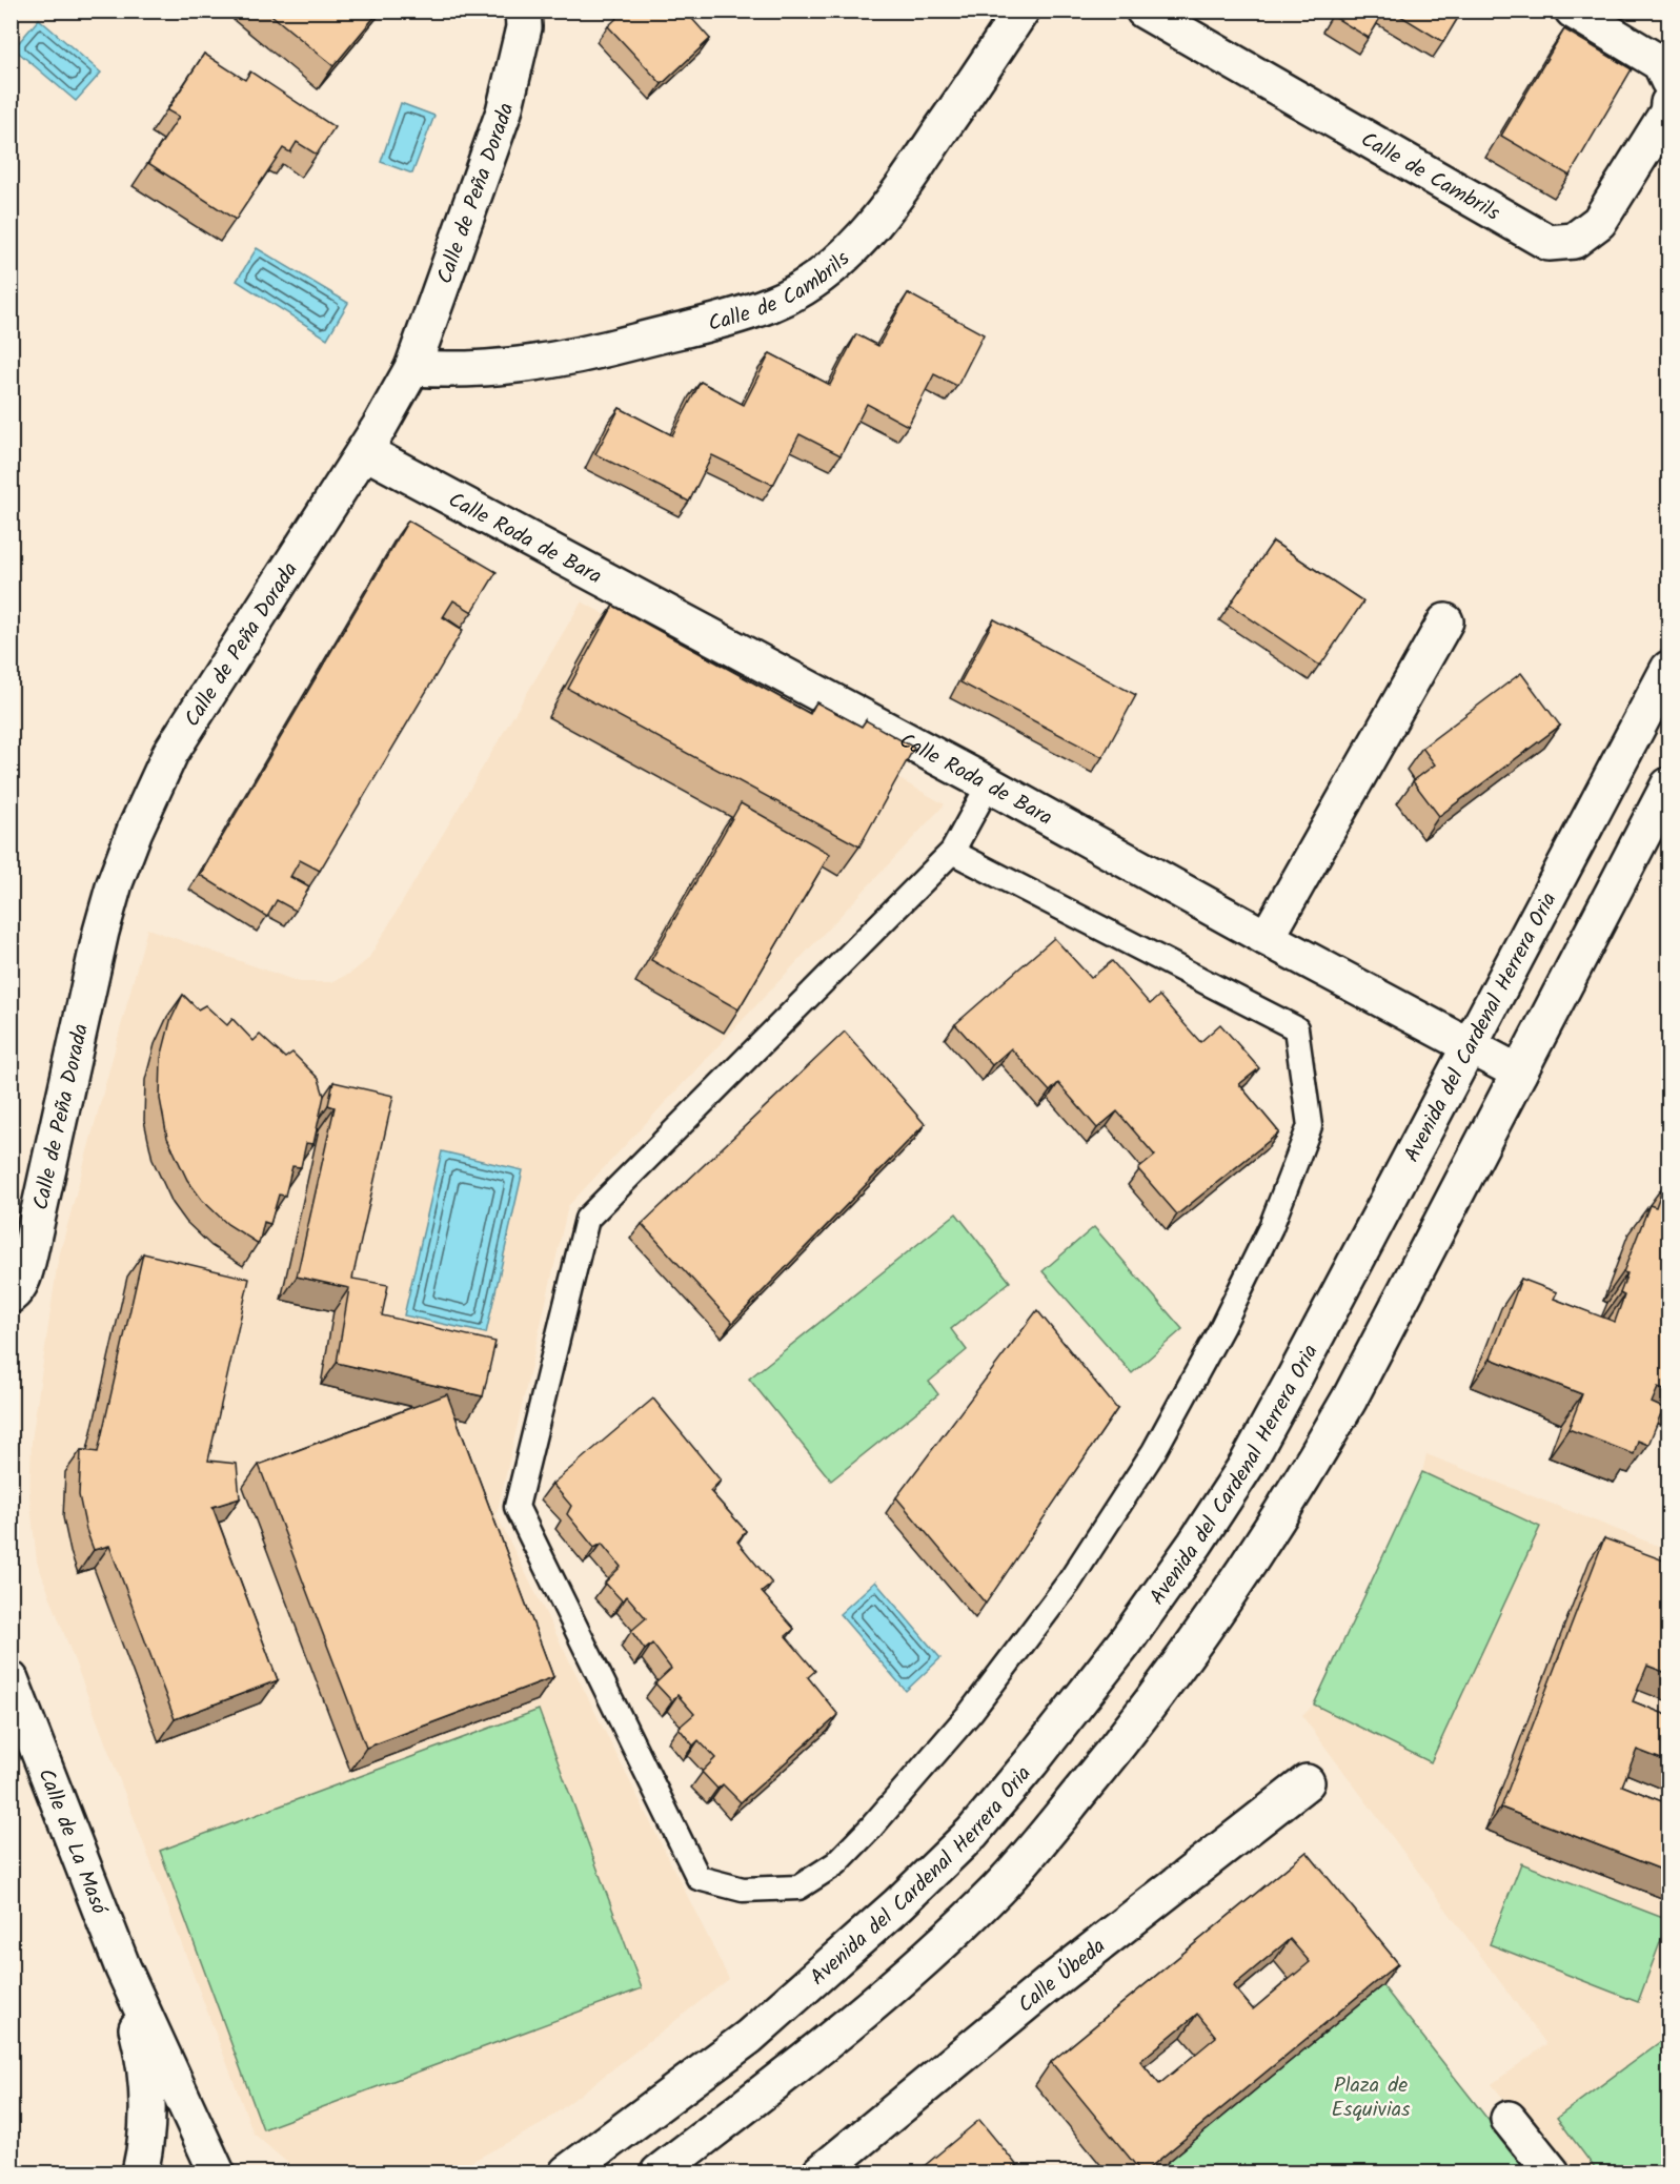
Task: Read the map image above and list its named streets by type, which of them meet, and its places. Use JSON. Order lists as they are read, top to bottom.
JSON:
{
  "streets": {
    "street": [
      "Calle de Cambrils",
      "Calle de Peña Dorada",
      "Calle Roda de Bara",
      "Avenida del Cardenal Herrera Oria",
      "Calle de La Masó",
      "Calle Úbeda"
    ]
  },
  "crossings": [
    ["Calle de Cambrils", "Calle de Peña Dorada"],
    ["Calle de Peña Dorada", "Calle Roda de Bara"],
    ["Calle Roda de Bara", "Avenida del Cardenal Herrera Oria"]
  ],
  "parks": ["Plaza de Esquivias"]
}
